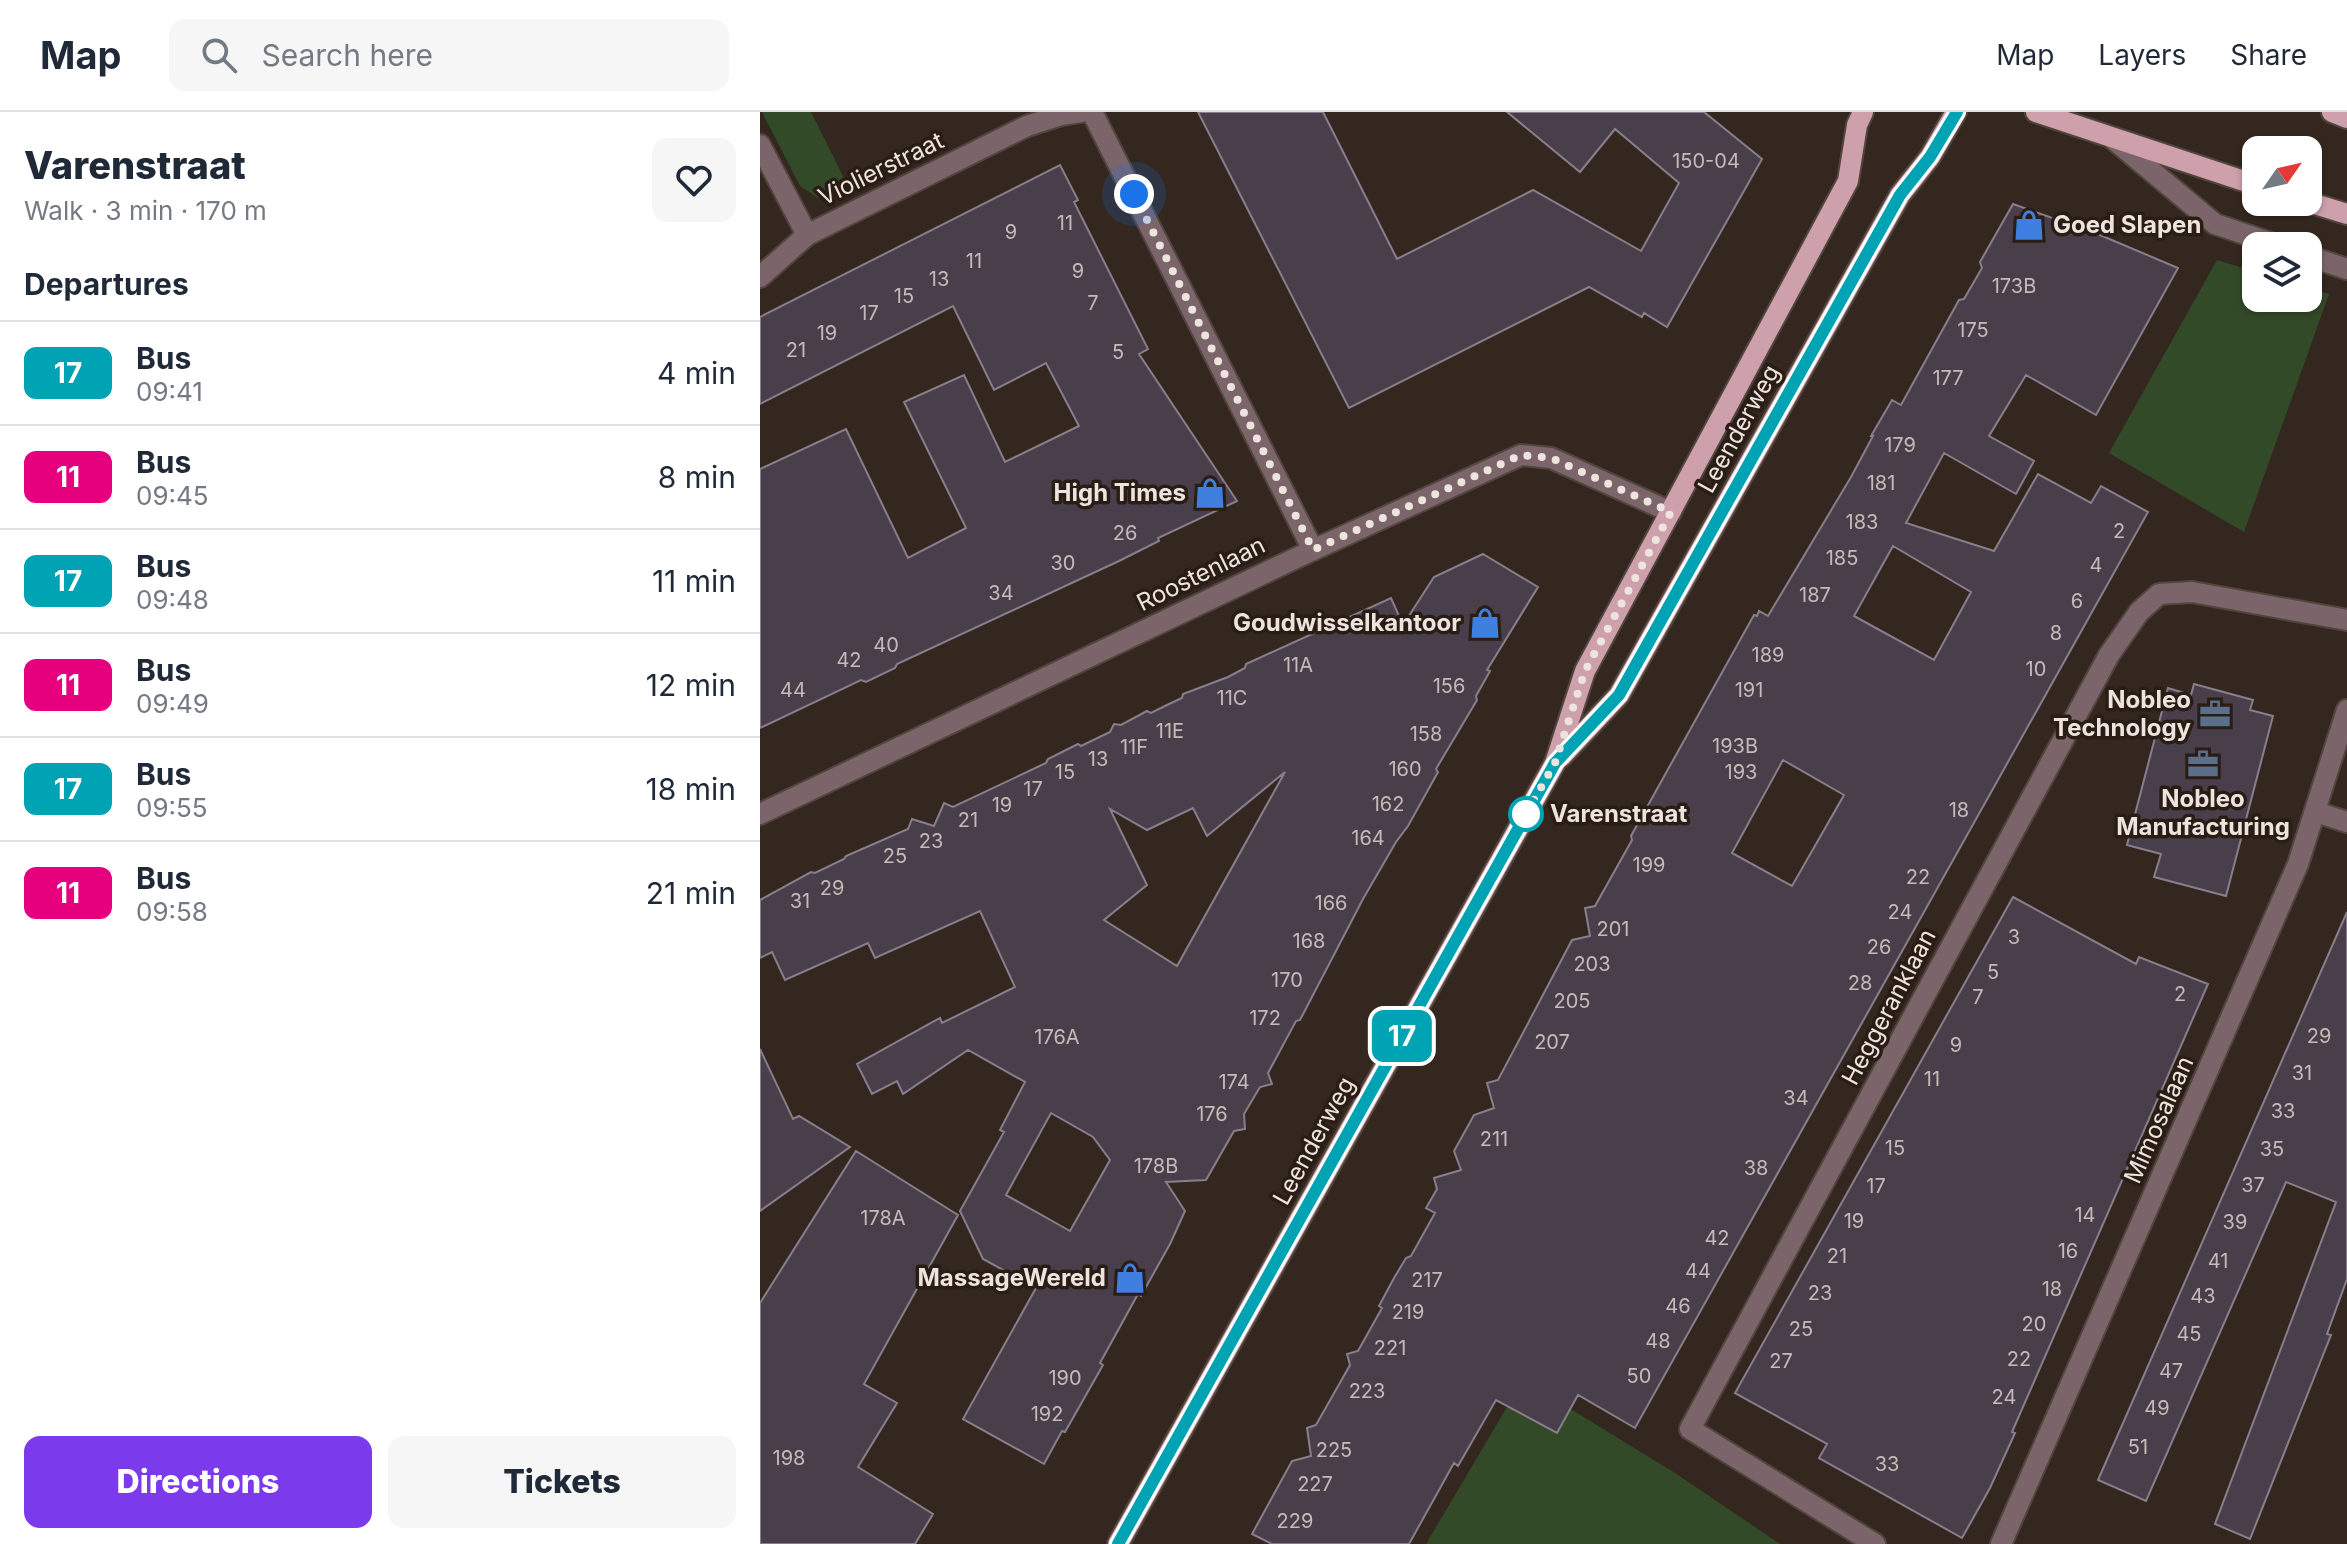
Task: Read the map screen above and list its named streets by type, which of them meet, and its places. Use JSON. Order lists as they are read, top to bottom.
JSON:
{
  "streets": {
    "main road": ["Leenderweg"],
    "street": [
      "Violierstraat",
      "Roostenlaan",
      "Heggeranklaan",
      "Mimosalaan"
    ]
  },
  "crossings": [
    ["Leenderweg", "Roostenlaan"]
  ],
  "places": {
    "shop": [
      "Goed Slapen",
      "High Times",
      "Goudwisselkantoor",
      "MassageWereld"
    ],
    "office": ["Nobleo Technology", "Nobleo Manufacturing"],
    "other": ["Varenstraat"]
  },
  "lines": ["bus line 17"],
  "house_numbers": [
    "150-04",
    "11",
    "9",
    "11",
    "9",
    "13",
    "173B",
    "15",
    "7",
    "17",
    "175",
    "19",
    "21",
    "5",
    "177",
    "179",
    "181",
    "183",
    "2",
    "26",
    "185",
    "30",
    "4",
    "34",
    "187",
    "6",
    "8",
    "40",
    "189",
    "42",
    "11A",
    "10",
    "156",
    "44",
    "191",
    "11C",
    "11E",
    "158",
    "193B",
    "11F",
    "13",
    "160",
    "15",
    "193",
    "17",
    "162",
    "19",
    "18",
    "21",
    "164",
    "23",
    "25",
    "199",
    "22",
    "29",
    "31",
    "166",
    "24",
    "201",
    "3",
    "168",
    "26",
    "203",
    "5",
    "170",
    "28",
    "2",
    "7",
    "205",
    "172",
    "29",
    "176A",
    "207",
    "9",
    "31",
    "11",
    "174",
    "34",
    "33",
    "176",
    "211",
    "15",
    "35",
    "178B",
    "38",
    "37",
    "17",
    "14",
    "178A",
    "19",
    "39",
    "42",
    "16",
    "21",
    "41",
    "44",
    "217",
    "18",
    "23",
    "43",
    "46",
    "219",
    "20",
    "25",
    "45",
    "48",
    "221",
    "22",
    "27",
    "47",
    "50",
    "190",
    "223",
    "24",
    "49",
    "192",
    "51",
    "225",
    "198",
    "33",
    "227",
    "229"
  ],
  "north": "top right",
  "page": {
    "header": "Map",
    "search": "Search here",
    "nav": ["Map", "Layers", "Share"],
    "heading": [
      ["Varenstraat", "Walk · 3 min · 170 m"],
      "Departures"
    ],
    "on_map": "17",
    "list": [
      {
        "mark": "17",
        "name": "Bus",
        "note": "09:41",
        "value": "4 min"
      },
      {
        "mark": "11",
        "name": "Bus",
        "note": "09:45",
        "value": "8 min"
      },
      {
        "mark": "17",
        "name": "Bus",
        "note": "09:48",
        "value": "11 min"
      },
      {
        "mark": "11",
        "name": "Bus",
        "note": "09:49",
        "value": "12 min"
      },
      {
        "mark": "17",
        "name": "Bus",
        "note": "09:55",
        "value": "18 min"
      },
      {
        "mark": "11",
        "name": "Bus",
        "note": "09:58",
        "value": "21 min"
      }
    ],
    "buttons": ["Directions", "Tickets"]
  }
}
